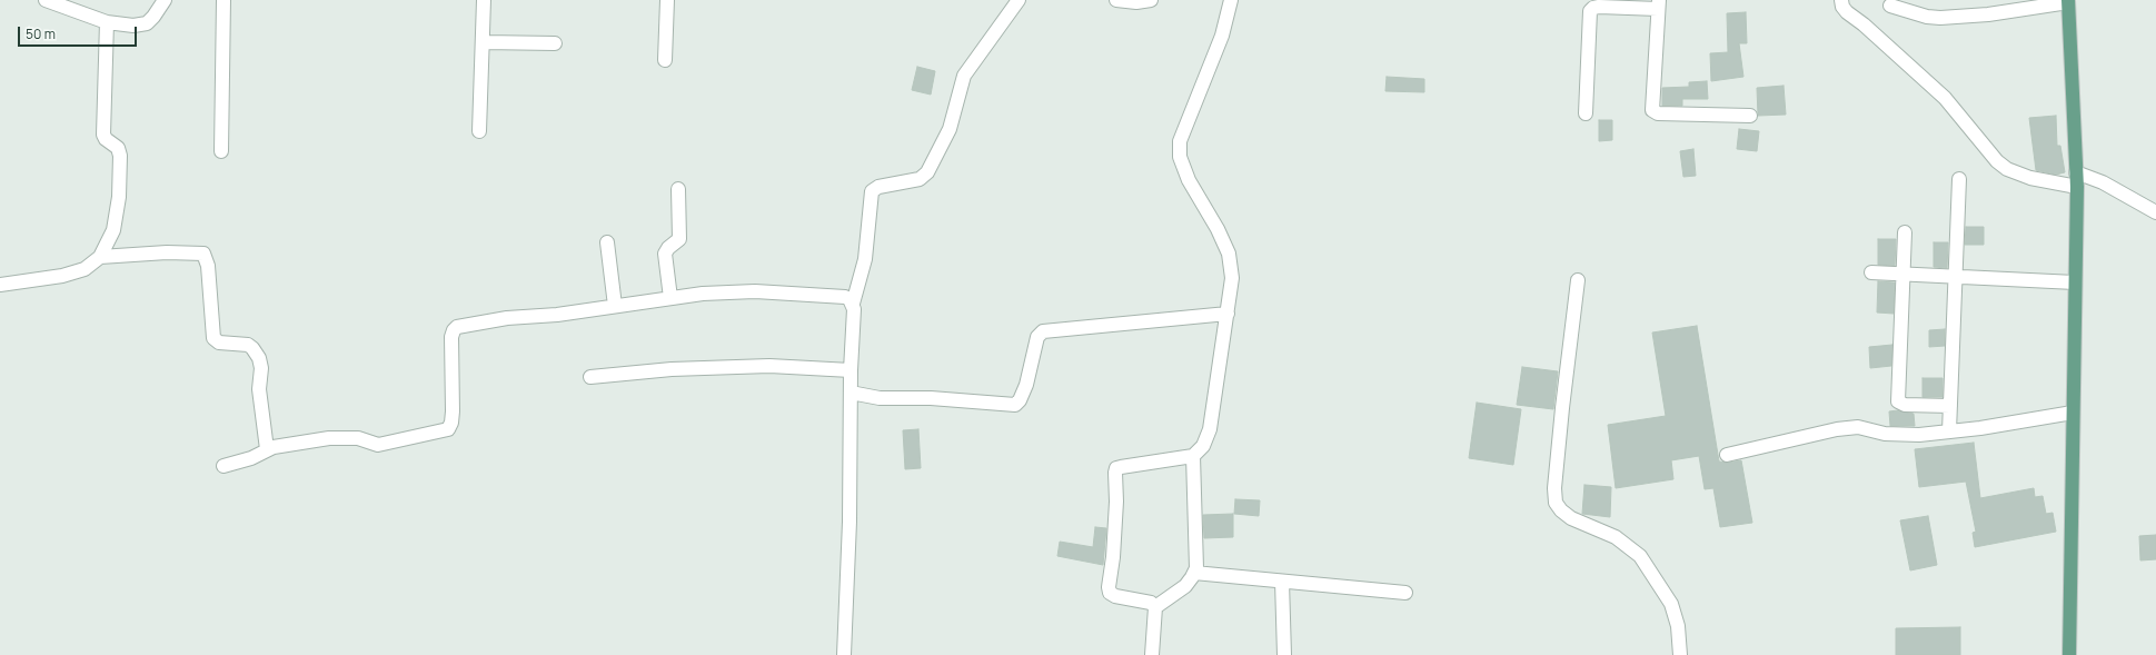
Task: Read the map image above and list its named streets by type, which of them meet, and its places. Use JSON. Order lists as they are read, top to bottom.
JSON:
{
  "scale_bar": "50 m"
}
